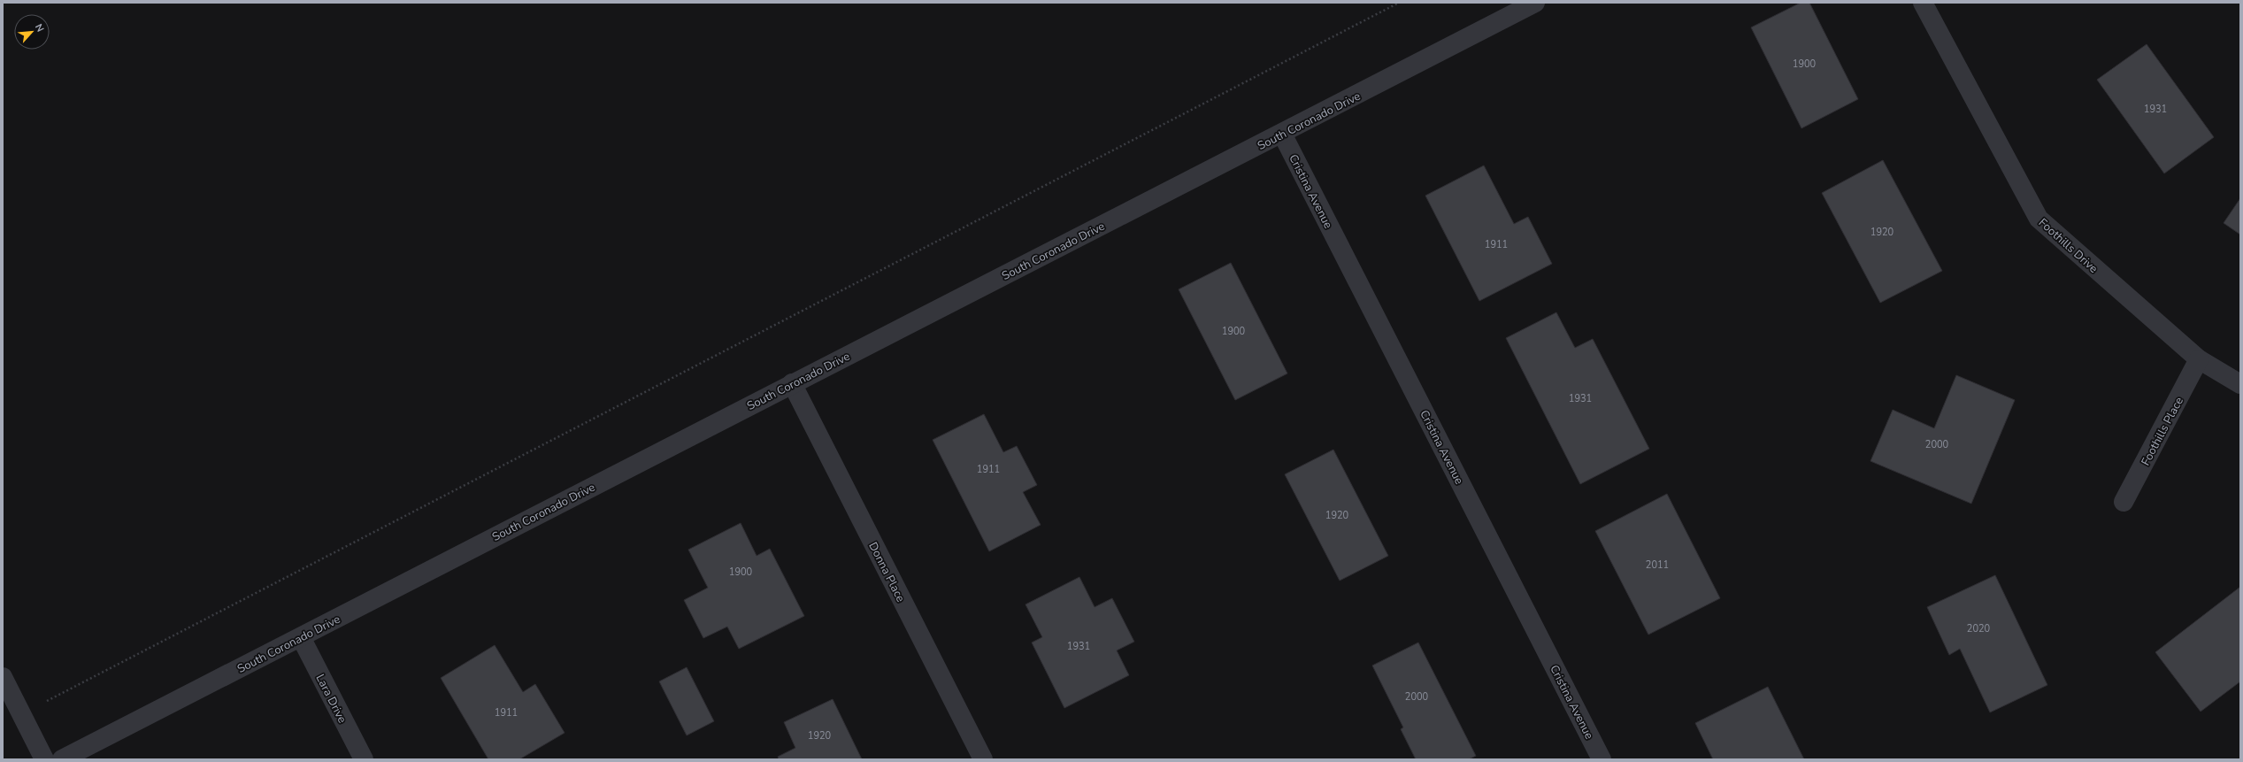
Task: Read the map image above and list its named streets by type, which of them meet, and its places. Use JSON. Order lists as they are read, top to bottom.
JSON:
{
  "streets": {
    "street": [
      "South Coronado Drive",
      "Cristina Avenue",
      "Foothills Drive",
      "Foothills Place",
      "Donna Place",
      "Lara Drive"
    ]
  },
  "crossings": [
    ["South Coronado Drive", "Cristina Avenue"],
    ["South Coronado Drive", "Donna Place"],
    ["South Coronado Drive", "Lara Drive"],
    ["Foothills Drive", "Foothills Place"]
  ],
  "house_numbers": [
    "1900",
    "1931",
    "1920",
    "1911",
    "1900",
    "1931",
    "2000",
    "1911",
    "1920",
    "2011",
    "1900",
    "2020",
    "1931",
    "2000",
    "1911",
    "1920"
  ],
  "north": "top right"
}
